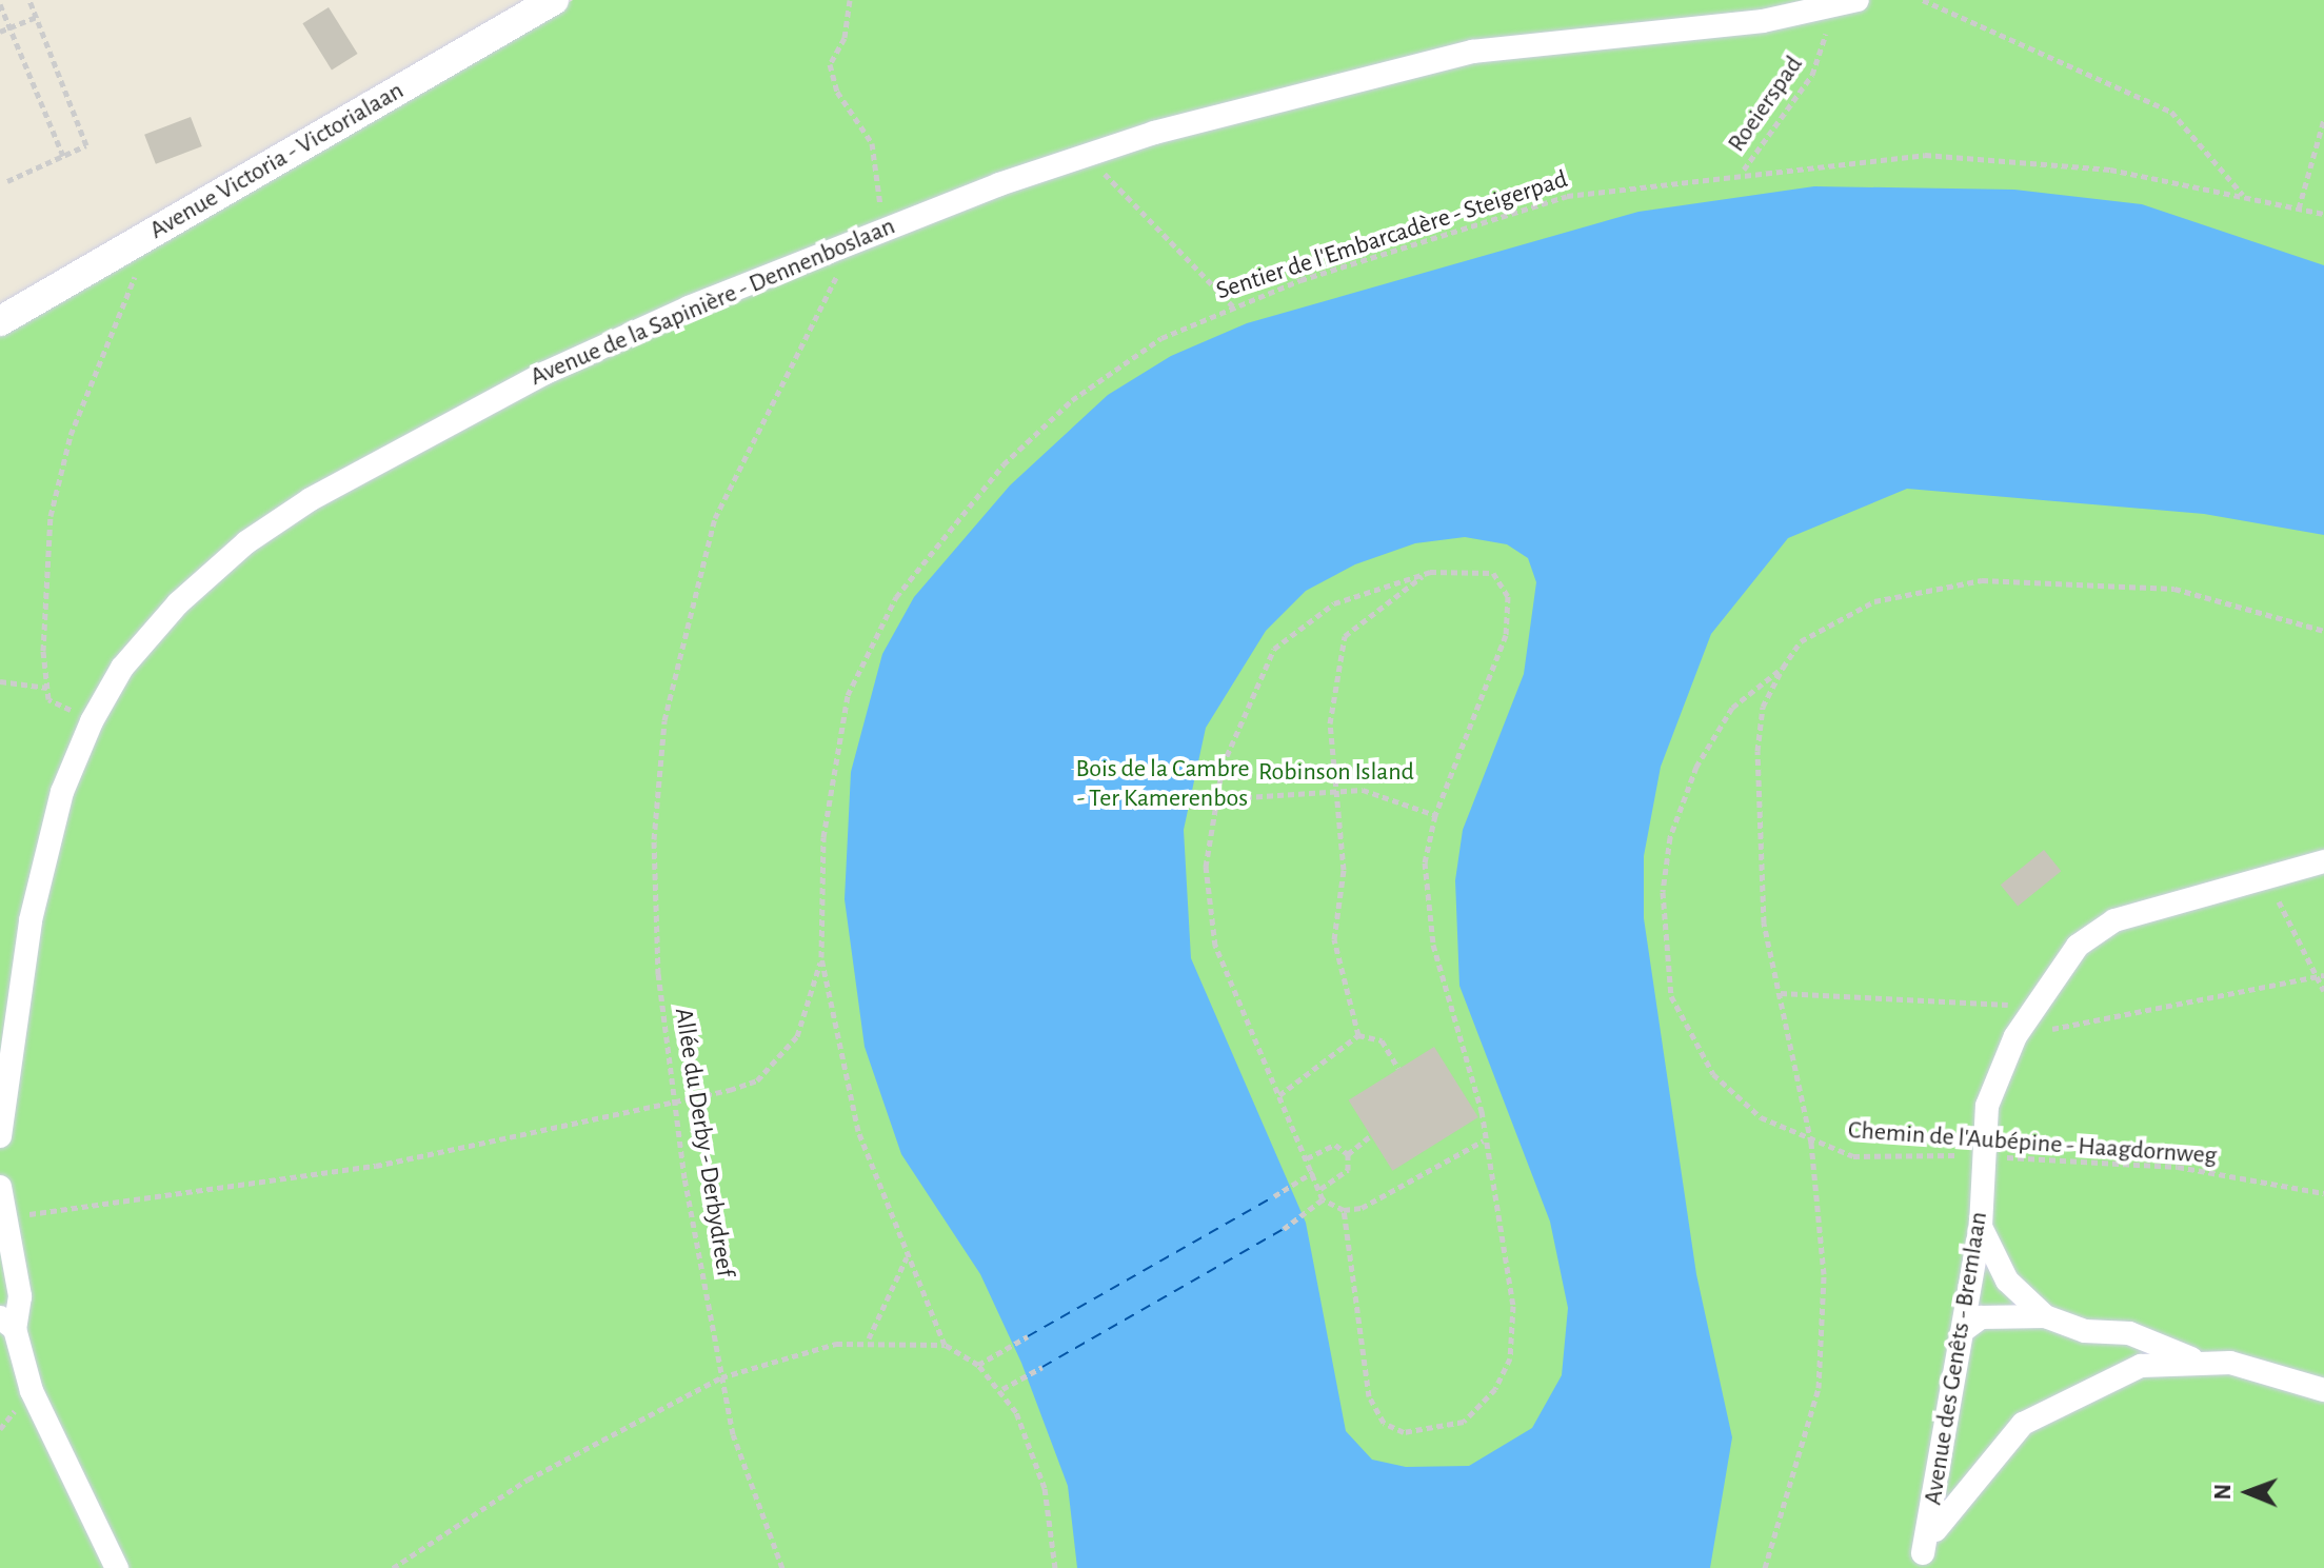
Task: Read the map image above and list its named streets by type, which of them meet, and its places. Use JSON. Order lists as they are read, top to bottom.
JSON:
{
  "streets": {
    "street": ["Avenue Victoria - Victorialaan", "Avenue de la Sapinière - Dennenboslaan", "Avenue des Genêts - Bremlaan"],
    "path": [
      "Roeierspad",
      "Sentier de l'Embarcadère - Steigerpad",
      "Allée du Derby - Derbydreef",
      "Chemin de l'Aubépine - Haagdornweg"
    ]
  },
  "crossings": [
    ["Roeierspad", "Sentier de l'Embarcadère - Steigerpad"],
    ["Roeierspad", "Avenue de la Sapinière - Dennenboslaan"],
    ["Avenue de la Sapinière - Dennenboslaan", "Allée du Derby - Derbydreef"],
    ["Chemin de l'Aubépine - Haagdornweg", "Avenue des Genêts - Bremlaan"]
  ],
  "parks": ["Bois de la Cambre - Ter Kamerenbos", "Robinson Island"],
  "north": "left"
}
